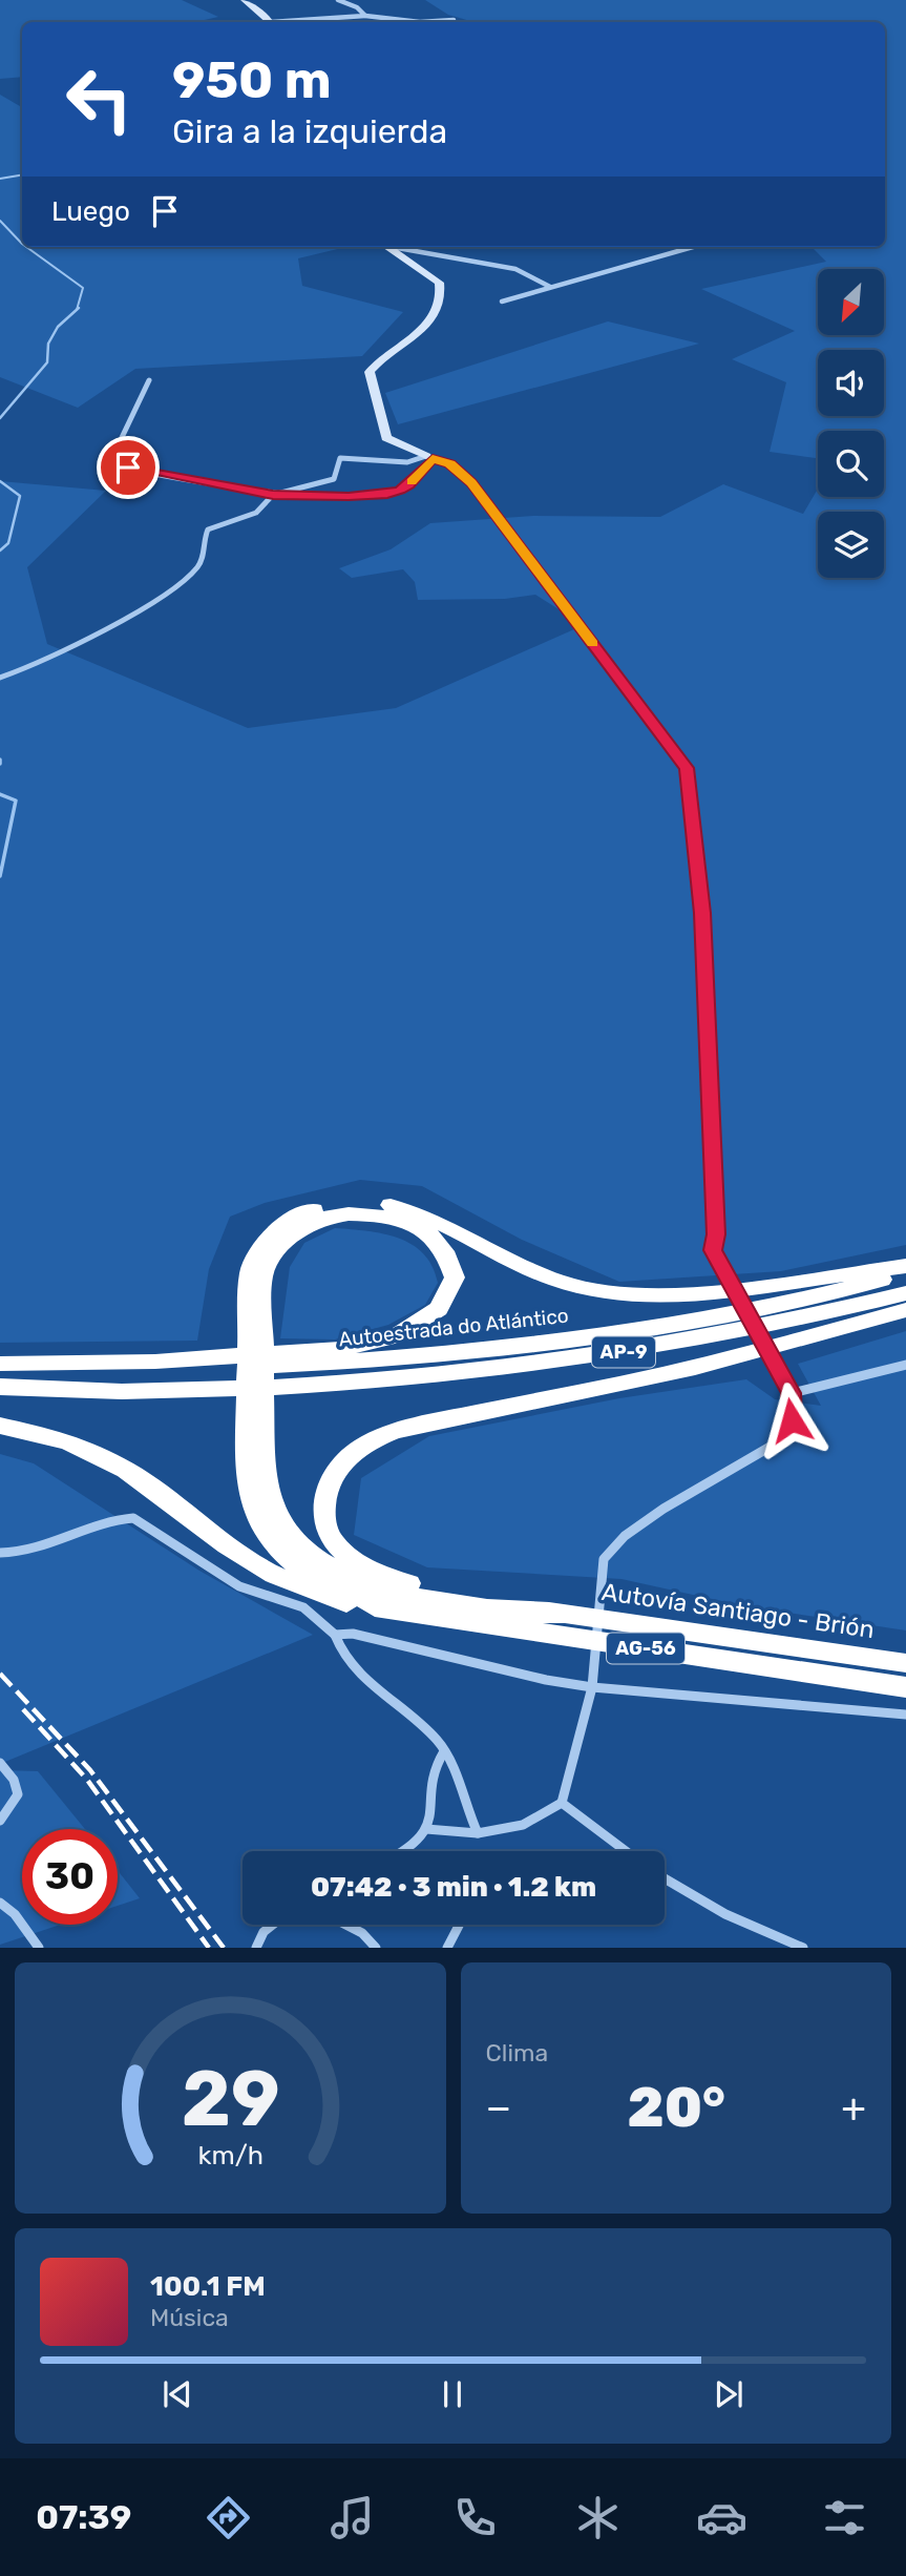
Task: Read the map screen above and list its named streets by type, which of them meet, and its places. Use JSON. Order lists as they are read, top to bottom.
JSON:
{
  "streets": {
    "highway": [
      "Autoestrada do Atlántico",
      "AP-9",
      "Autovía Santiago - Brión",
      "AG-56"
    ]
  },
  "north": "bottom left",
  "page": {
    "turn": ["950 m", "Gira a la izquierda"],
    "then": "Luego",
    "limit": "30",
    "trip": "07:42 · 3 min · 1.2 km",
    "tile": "Clima",
    "heat": ["−", "20°", "+"],
    "song": ["100.1 FM", "Música"],
    "tabs": "07:39",
    "gauge": ["29", "km/h"]
  }
}
